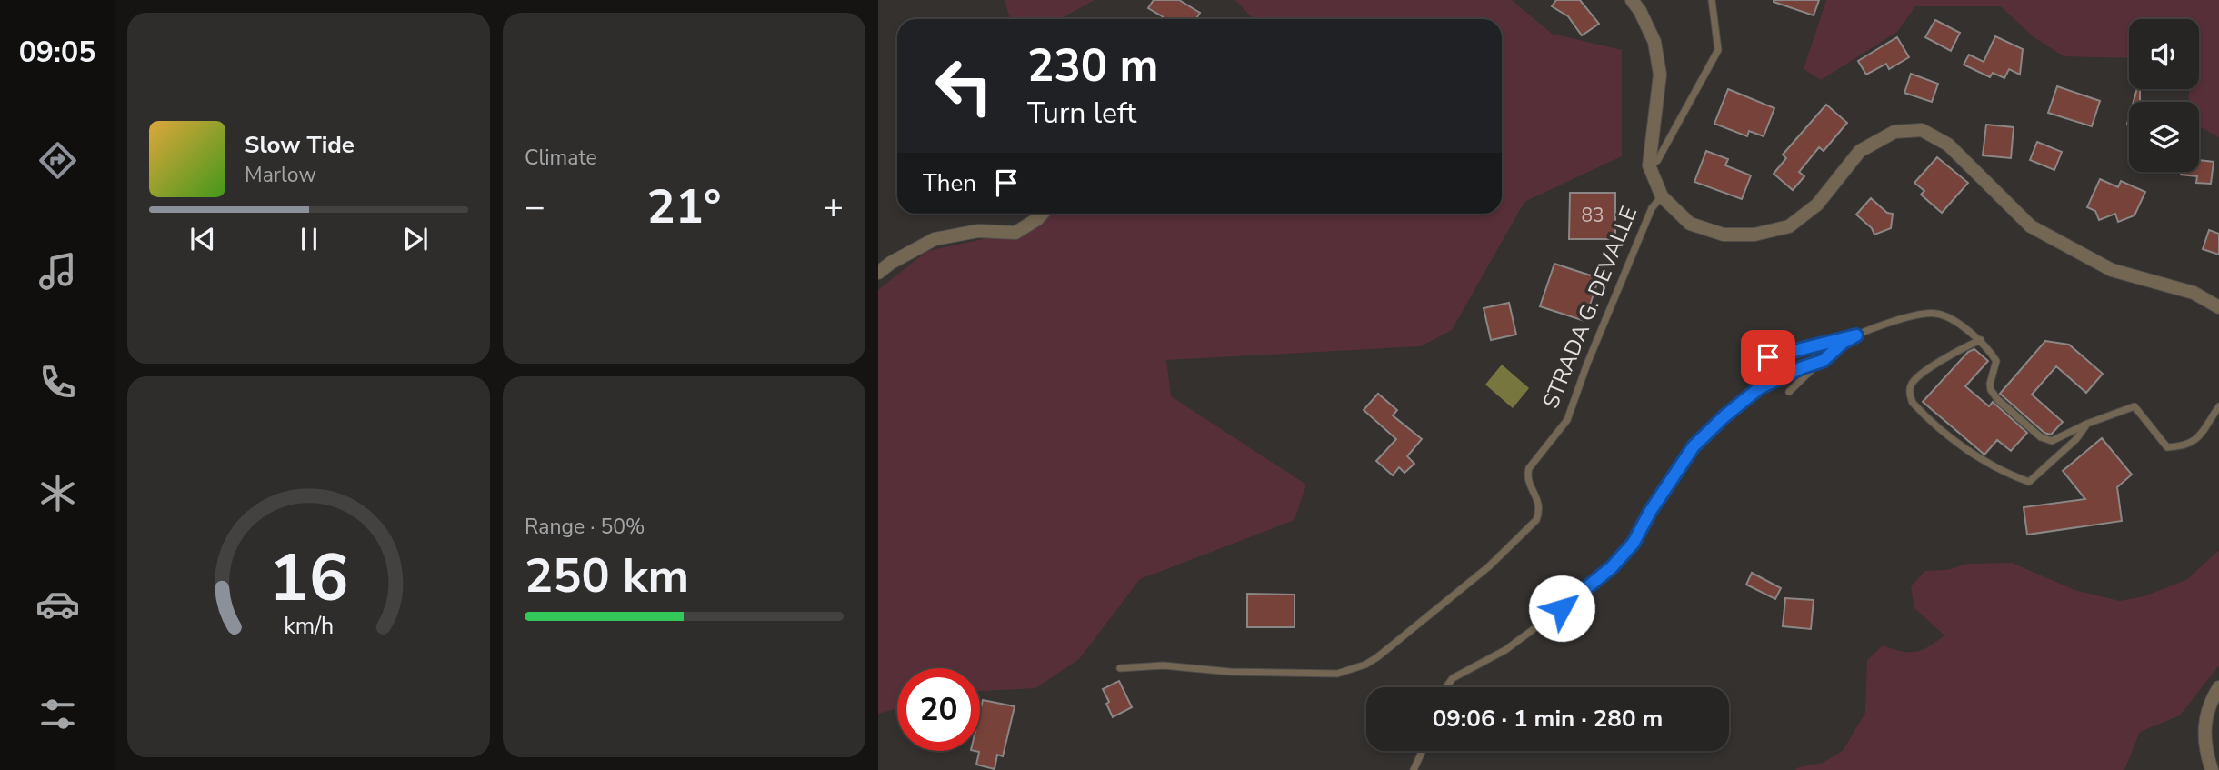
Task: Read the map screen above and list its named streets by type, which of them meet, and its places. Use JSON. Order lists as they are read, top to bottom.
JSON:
{
  "streets": {
    "street": ["STRADA G. DEVALLE"]
  },
  "house_numbers": ["83"],
  "page": {
    "tabs": "09:05",
    "tile": [
      "Climate",
      ["Range · 50%", "250 km"]
    ],
    "turn": ["230 m", "Turn left"],
    "song": ["Slow Tide", "Marlow"],
    "then": "Then",
    "heat": ["−", "21°", "+"],
    "limit": "20",
    "trip": "09:06 · 1 min · 280 m",
    "gauge": ["16", "km/h"]
  }
}
